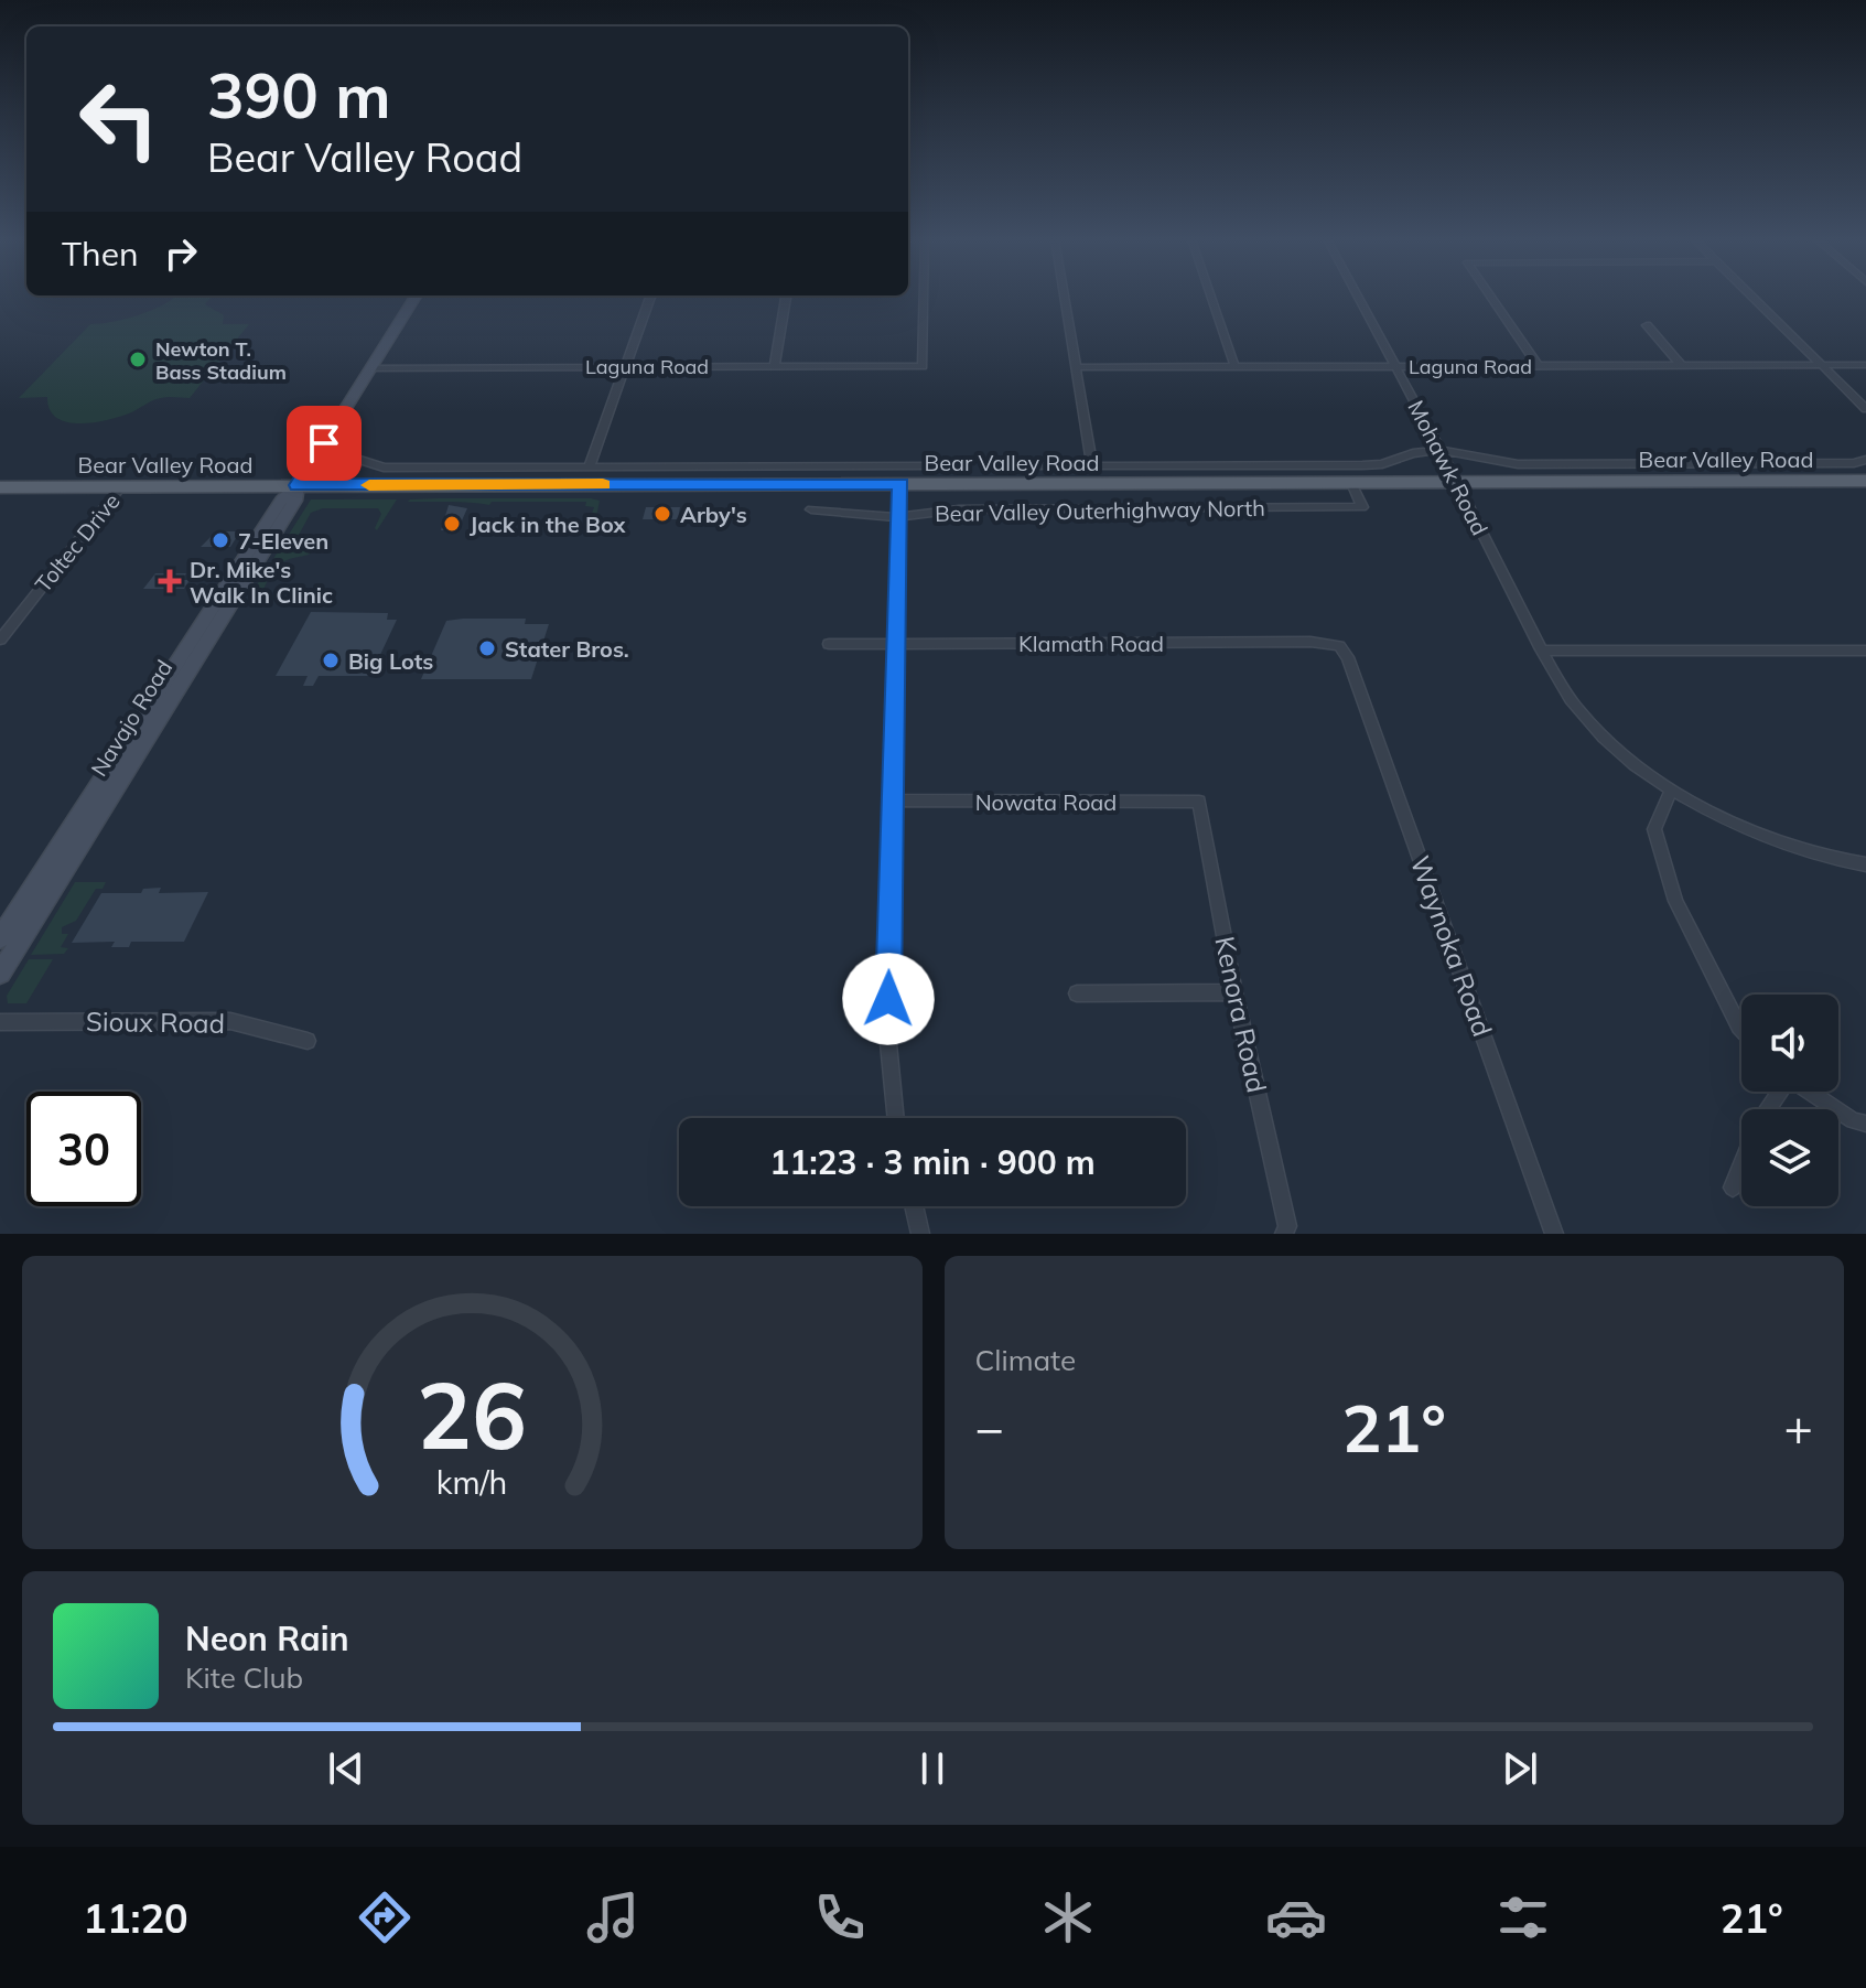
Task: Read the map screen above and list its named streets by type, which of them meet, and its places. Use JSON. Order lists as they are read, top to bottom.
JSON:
{
  "streets": {
    "main road": ["Bear Valley Road", "Navajo Road"],
    "street": [
      "Laguna Road",
      "Mohawk Road",
      "Bear Valley Outerhighway North",
      "Toltec Drive",
      "Klamath Road",
      "Nowata Road",
      "Waynoka Road",
      "Kenora Road",
      "Sioux Road"
    ]
  },
  "crossings": [
    ["Laguna Road", "Mohawk Road"],
    ["Laguna Road", "Navajo Road"],
    ["Bear Valley Road", "Mohawk Road"],
    ["Bear Valley Road", "Bear Valley Outerhighway North"],
    ["Bear Valley Road", "Toltec Drive"],
    ["Bear Valley Road", "Navajo Road"],
    ["Klamath Road", "Waynoka Road"],
    ["Nowata Road", "Kenora Road"]
  ],
  "places": {
    "other": [
      "Newton T. Bass Stadium",
      "Arby's",
      "Jack in the Box",
      "7-Eleven",
      "Stater Bros.",
      "Big Lots"
    ],
    "health": ["Dr. Mike's Walk In Clinic"]
  },
  "page": {
    "turn": ["390 m", "Bear Valley Road"],
    "then": "Then",
    "limit": "30",
    "trip": "11:23 · 3 min · 900 m",
    "tile": "Climate",
    "heat": ["−", "21°", "+"],
    "song": ["Neon Rain", "Kite Club"],
    "tabs": ["11:20", "21°"],
    "gauge": ["26", "km/h"]
  }
}
